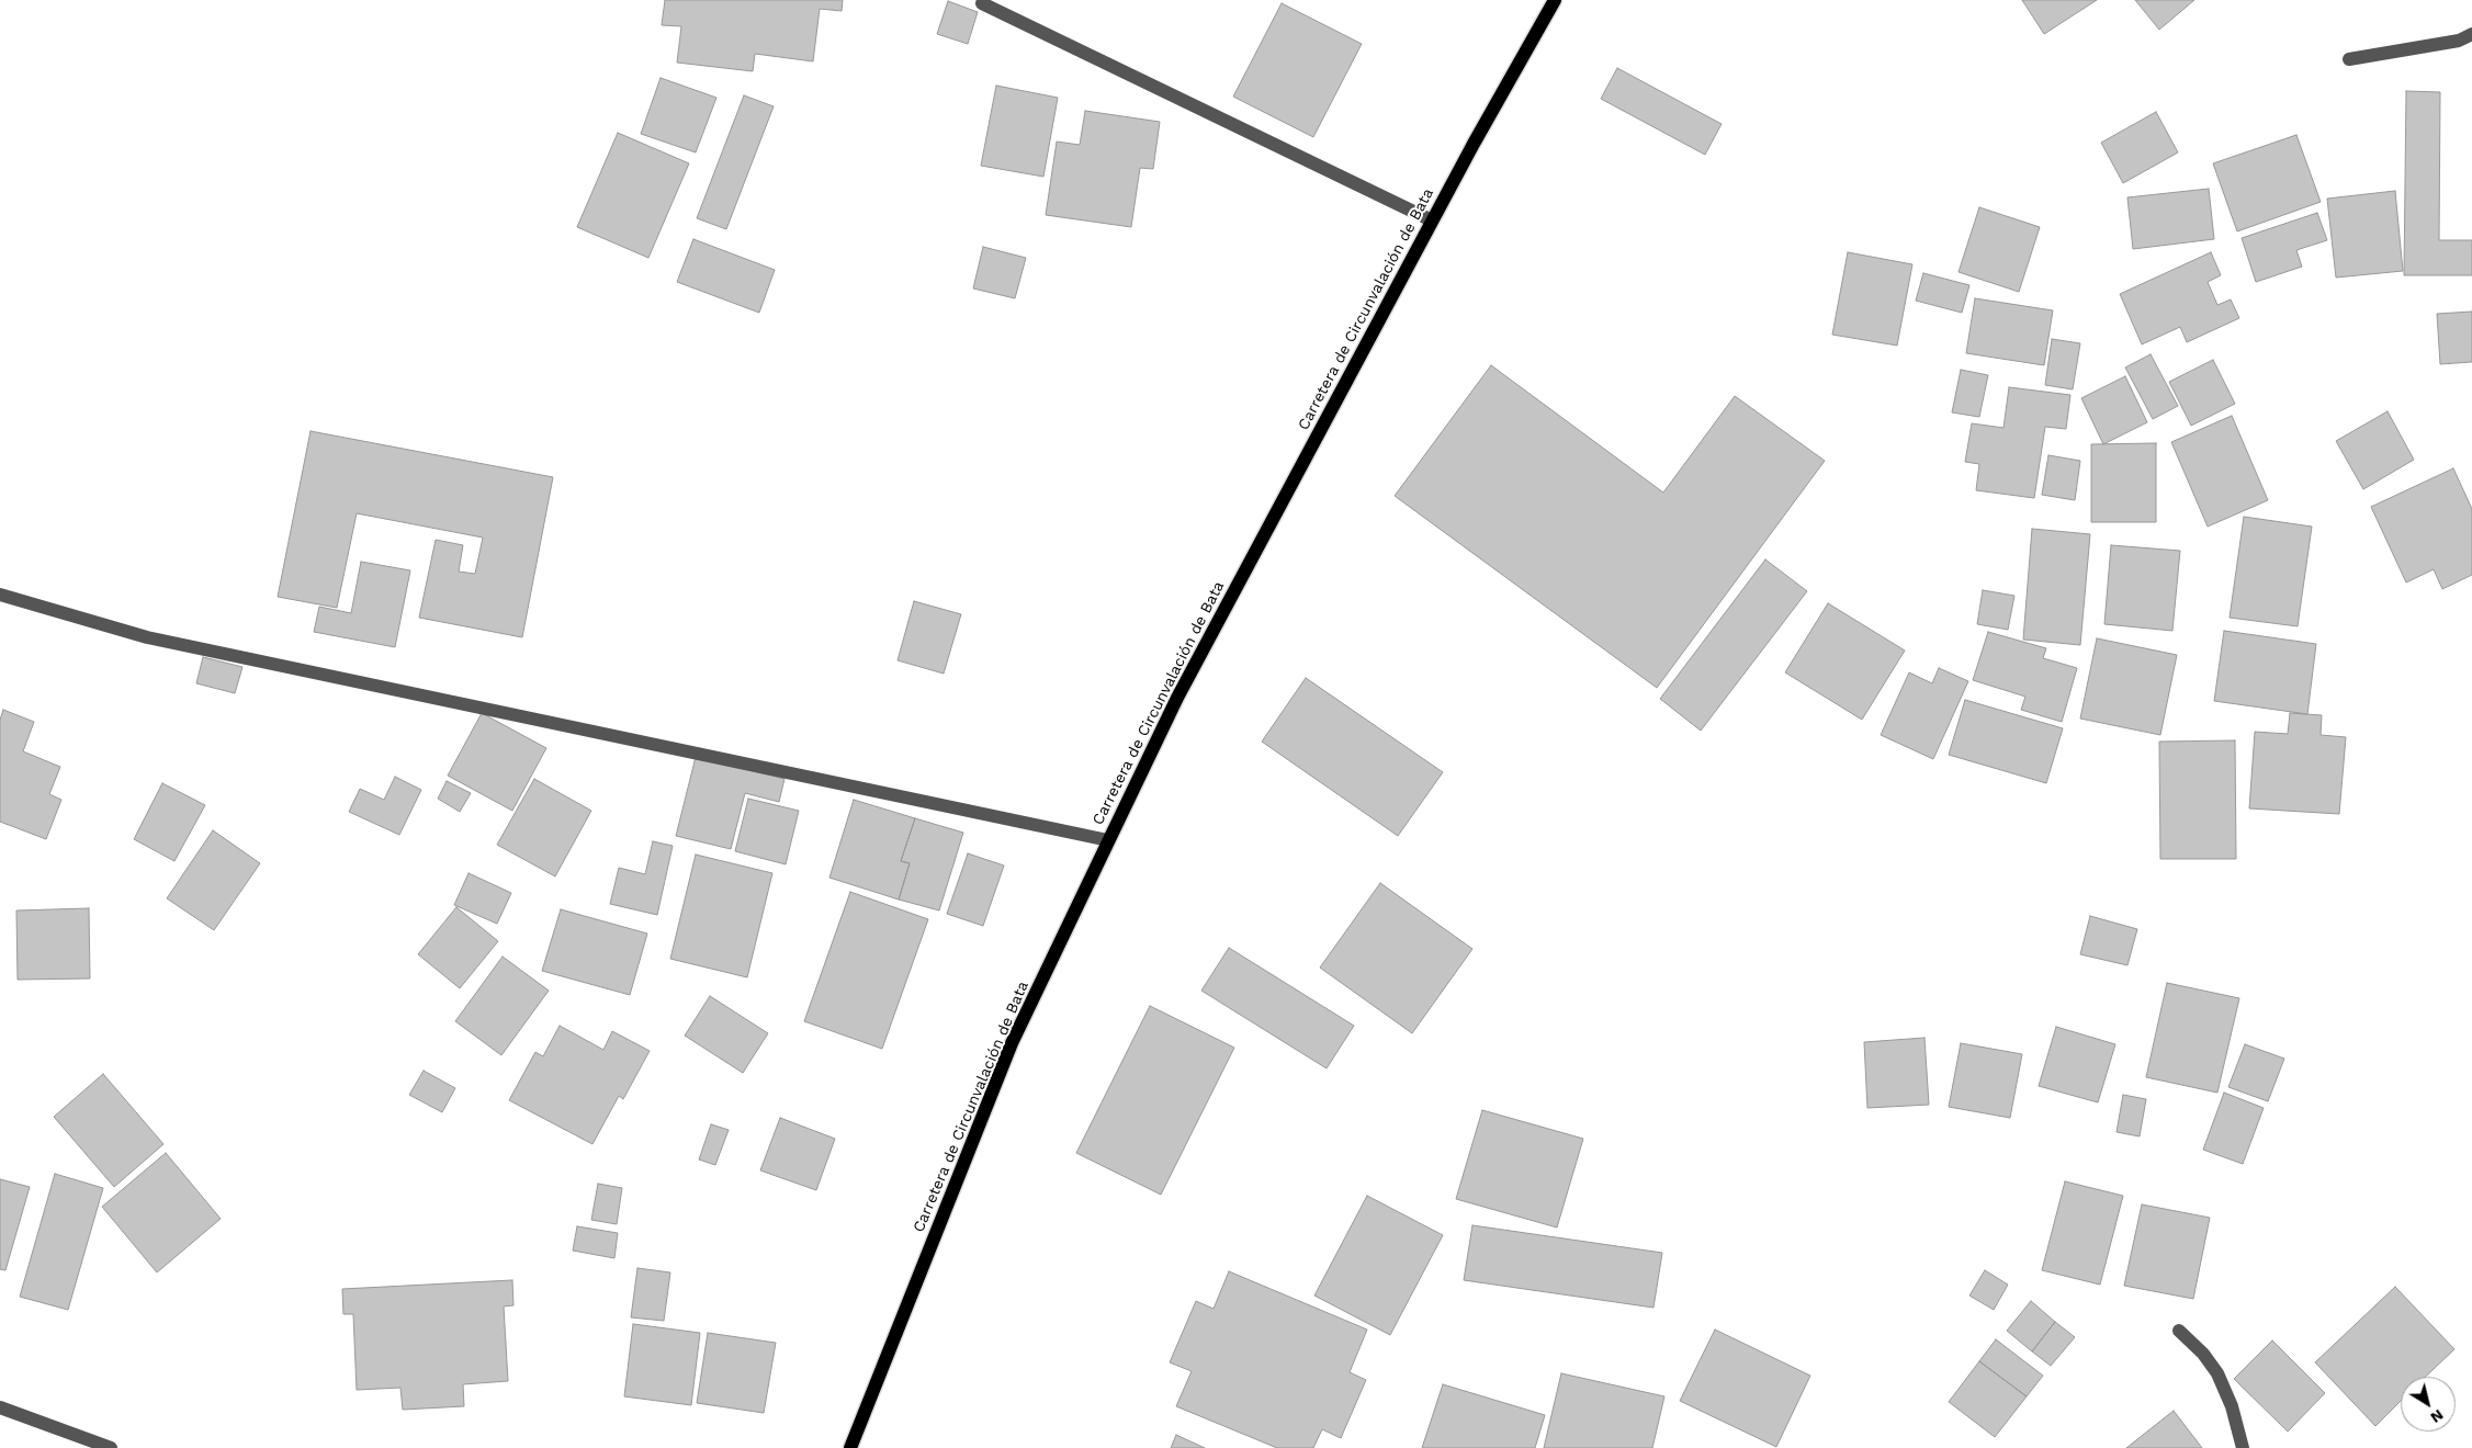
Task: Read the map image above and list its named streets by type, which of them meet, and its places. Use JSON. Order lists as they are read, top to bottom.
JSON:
{
  "streets": {
    "main road": ["Carretera de Circunvalación de Bata"]
  },
  "north": "bottom right"
}
